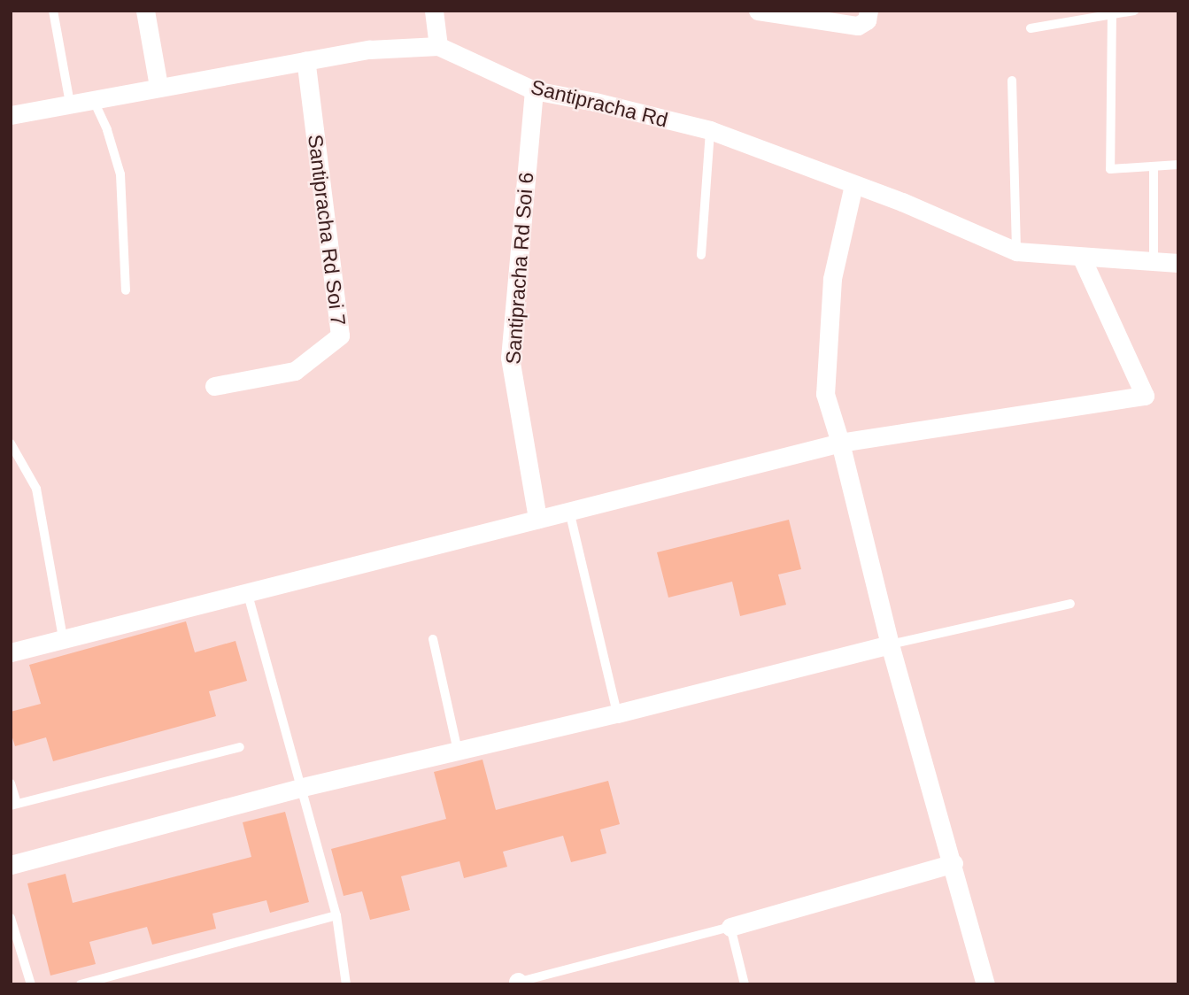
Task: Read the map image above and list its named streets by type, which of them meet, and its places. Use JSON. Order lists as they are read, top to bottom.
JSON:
{
  "streets": {
    "street": ["Santipracha Rd", "Santipracha Rd Soi 7", "Santipracha Rd Soi 6"]
  },
  "crossings": [
    ["Santipracha Rd", "Santipracha Rd Soi 7"],
    ["Santipracha Rd", "Santipracha Rd Soi 6"]
  ]
}
